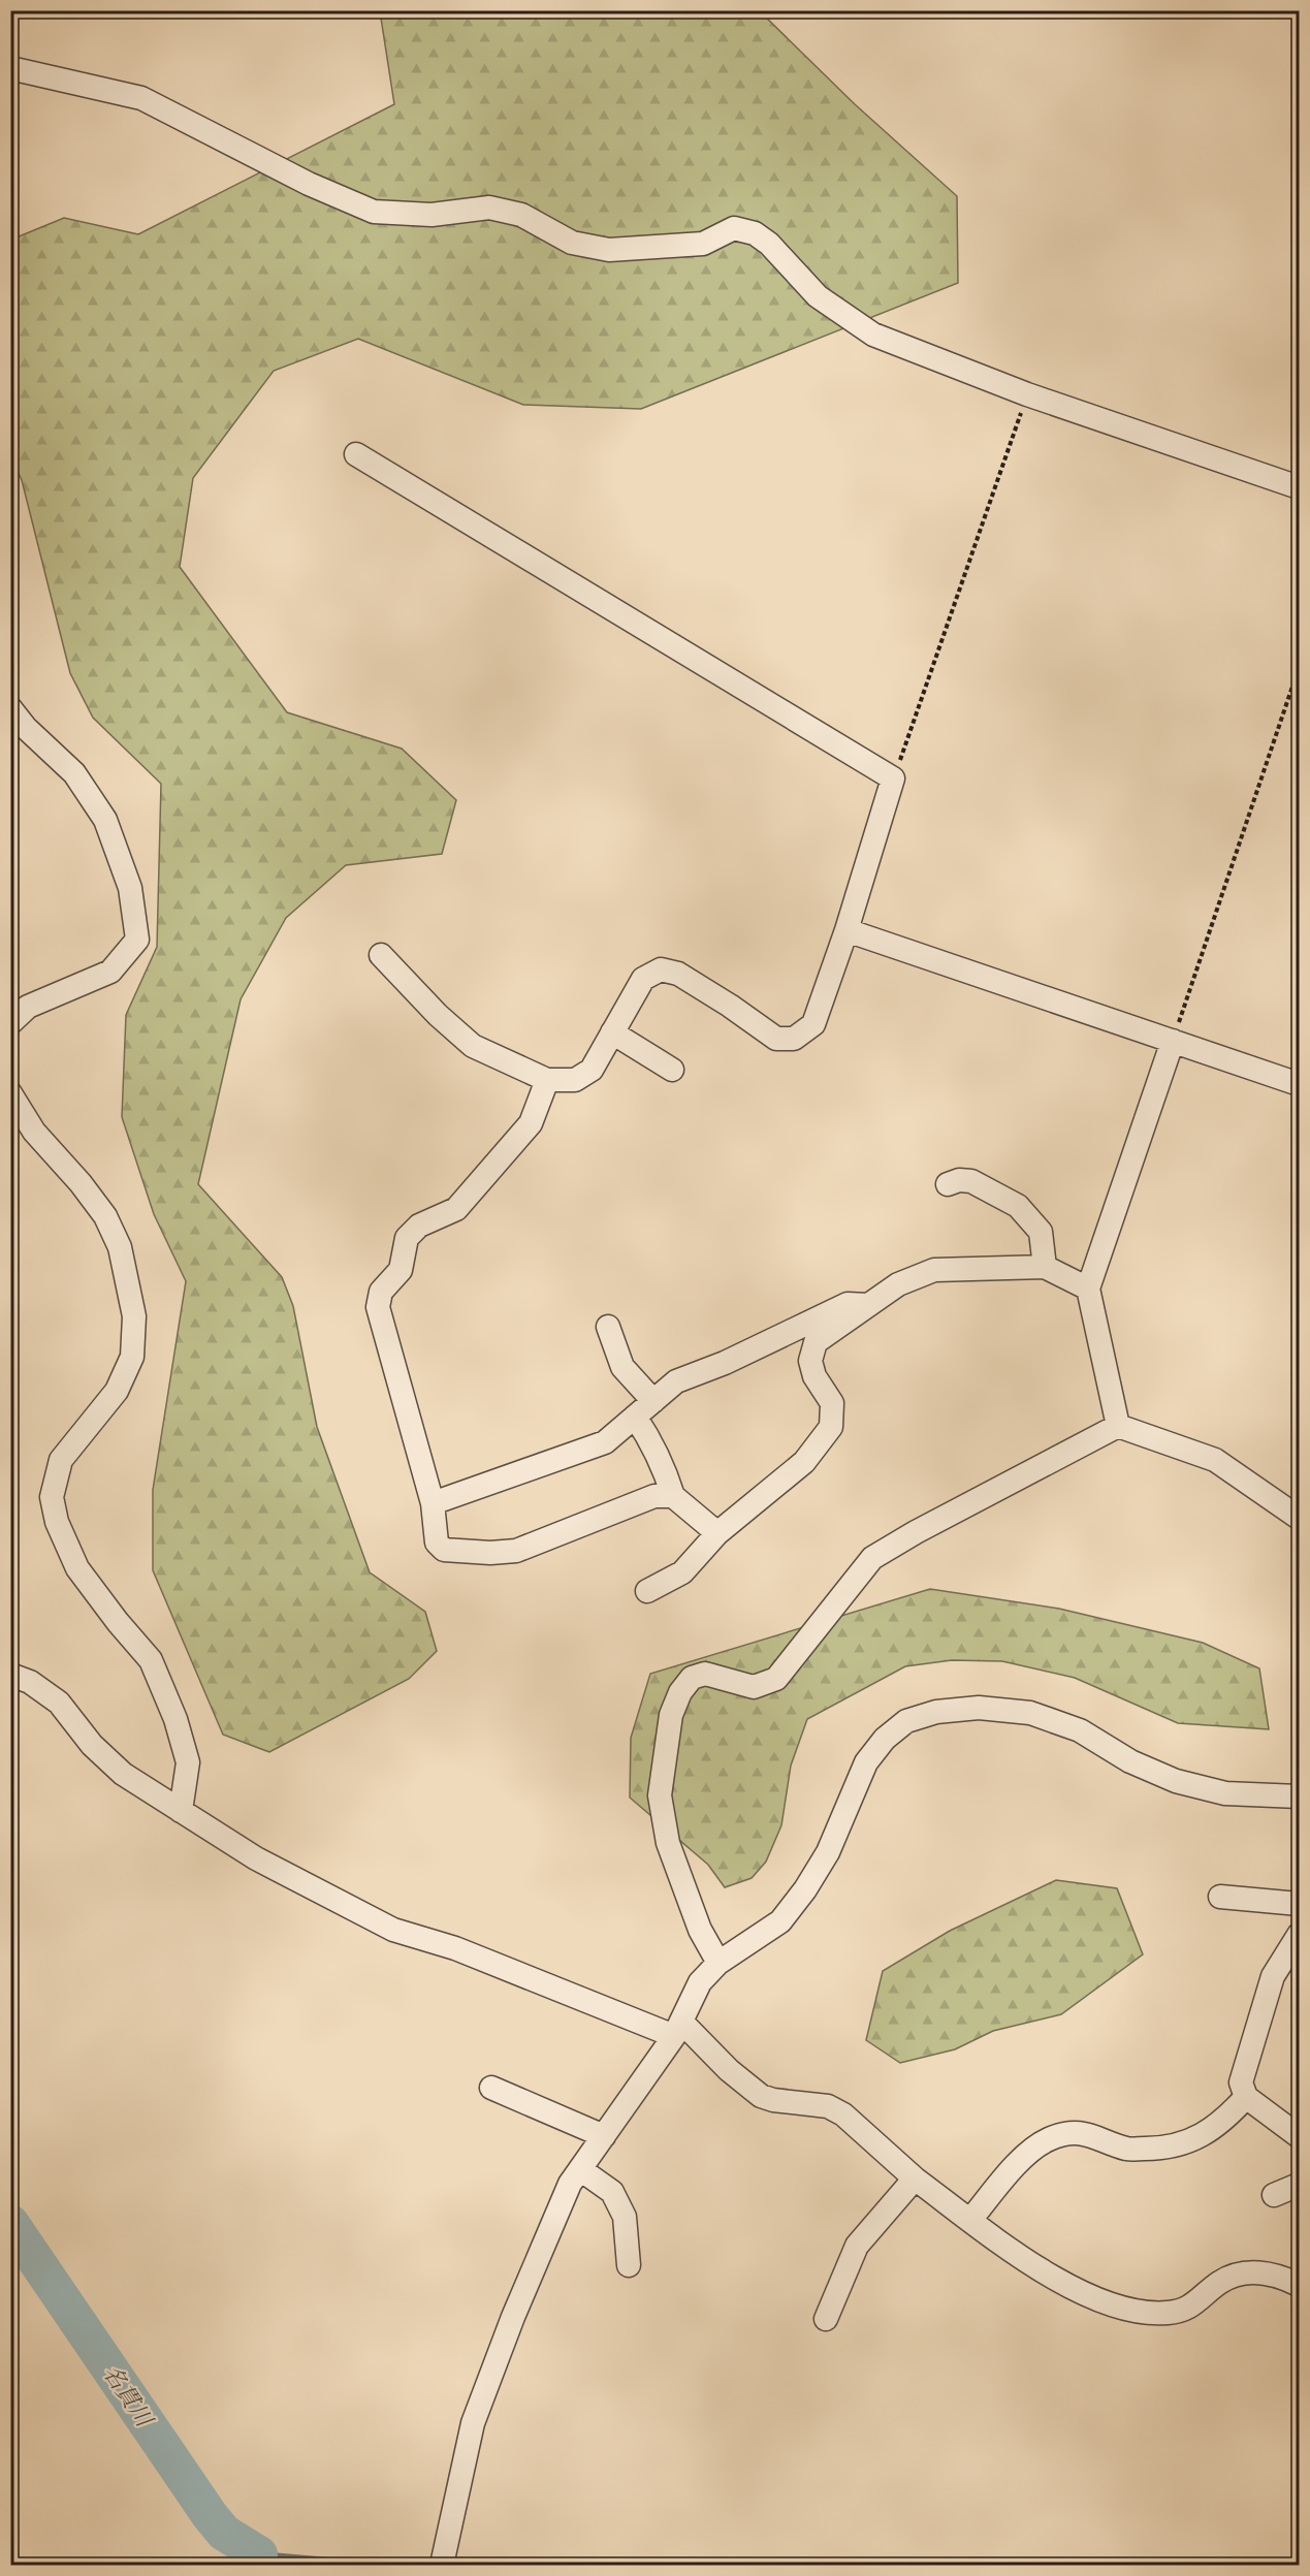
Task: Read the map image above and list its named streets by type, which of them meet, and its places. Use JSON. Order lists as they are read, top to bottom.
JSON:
{
  "water": ["名貫川"]
}
